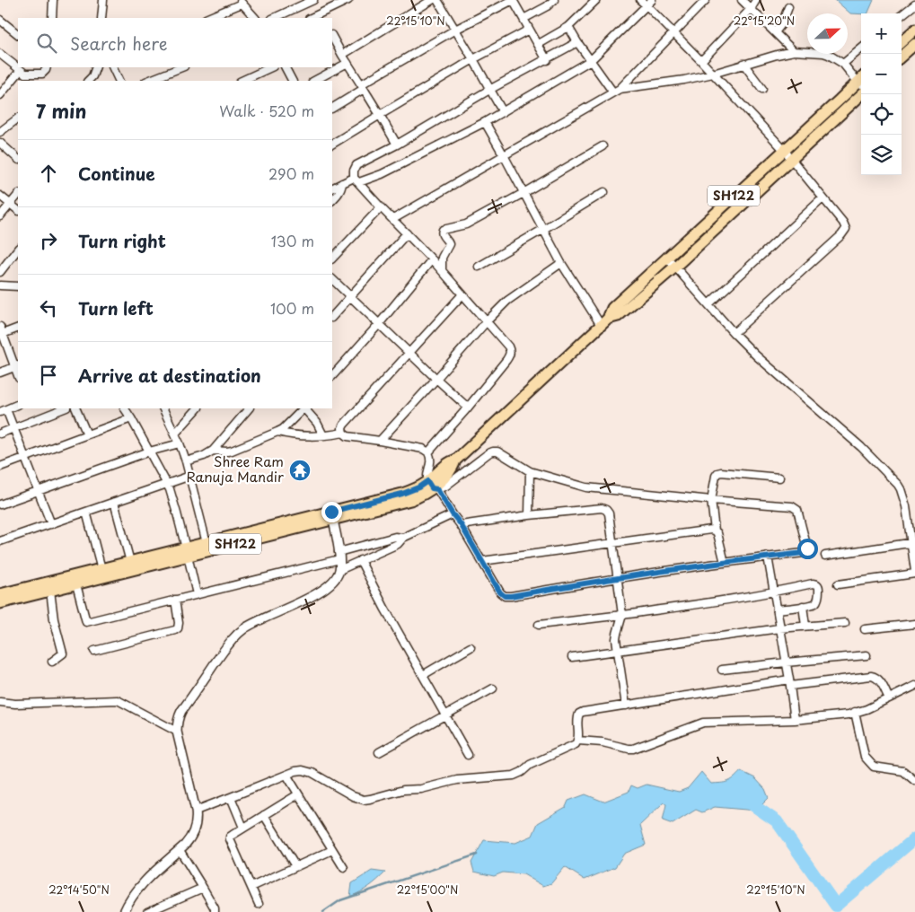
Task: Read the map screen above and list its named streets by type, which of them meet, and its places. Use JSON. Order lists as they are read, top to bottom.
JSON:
{
  "streets": {
    "main road": ["SH122"]
  },
  "places": {
    "temple": ["Shree Ram Ranuja Mandir"]
  },
  "north": "right",
  "page": {
    "map_buttons": ["+", "−"],
    "search": "Search here",
    "heading": ["7 min", "Walk · 520 m"],
    "list": [
      ["Continue", "290 m"],
      ["Turn right", "130 m"],
      ["Turn left", "100 m"],
      "Arrive at destination"
    ]
  },
  "coordinates": [
    "22°15'10\"N",
    "22°15'20\"N",
    "22°14'50\"N",
    "22°15'00\"N"
  ]
}
